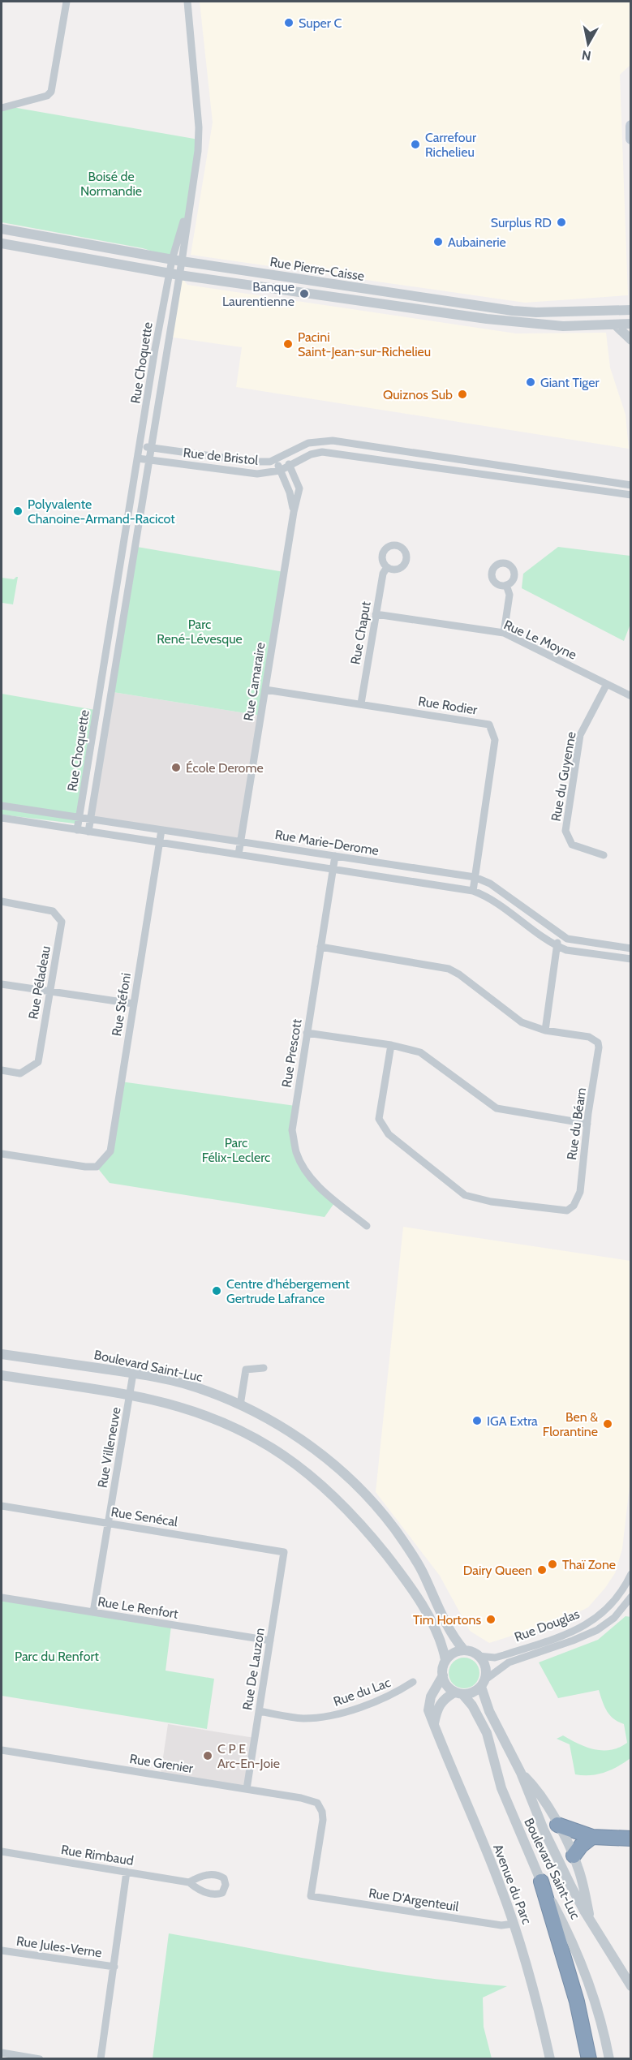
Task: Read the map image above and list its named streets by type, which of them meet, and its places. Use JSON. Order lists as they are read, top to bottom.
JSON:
{
  "streets": {
    "street": [
      "Rue Pierre-Caisse",
      "Rue Choquette",
      "Rue de Bristol",
      "Rue Chaput",
      "Rue Le Moyne",
      "Rue Camaraire",
      "Rue Rodier",
      "Rue du Guyenne",
      "Rue Marie-Derome",
      "Rue Péladeau",
      "Rue Stéfoni",
      "Rue Prescott",
      "Rue du Béarn",
      "Boulevard Saint-Luc",
      "Rue Villeneuve",
      "Rue Senécal",
      "Rue Le Renfort",
      "Rue Douglas",
      "Rue De Lauzon",
      "Rue du Lac",
      "Rue Grenier",
      "Rue Rimbaud",
      "Avenue du Parc",
      "Rue D'Argenteuil",
      "Rue Jules-Verne"
    ]
  },
  "crossings": [
    ["Rue Pierre-Caisse", "Rue Choquette"],
    ["Rue Choquette", "Rue de Bristol"],
    ["Rue Choquette", "Rue Marie-Derome"],
    ["Rue de Bristol", "Rue Camaraire"],
    ["Rue Chaput", "Rue Le Moyne"],
    ["Rue Chaput", "Rue Rodier"],
    ["Rue Le Moyne", "Rue du Guyenne"],
    ["Rue Camaraire", "Rue Rodier"],
    ["Rue Camaraire", "Rue Marie-Derome"],
    ["Rue Rodier", "Rue Marie-Derome"],
    ["Rue Marie-Derome", "Rue Stéfoni"],
    ["Rue Marie-Derome", "Rue Prescott"],
    ["Rue Prescott", "Rue du Béarn"],
    ["Boulevard Saint-Luc", "Rue Villeneuve"],
    ["Boulevard Saint-Luc", "Rue Douglas"],
    ["Boulevard Saint-Luc", "Avenue du Parc"],
    ["Rue Villeneuve", "Rue Senécal"],
    ["Rue Villeneuve", "Rue Le Renfort"],
    ["Rue Senécal", "Rue De Lauzon"],
    ["Rue Le Renfort", "Rue De Lauzon"],
    ["Rue Douglas", "Avenue du Parc"],
    ["Rue De Lauzon", "Rue du Lac"],
    ["Rue De Lauzon", "Rue Grenier"],
    ["Rue Grenier", "Rue D'Argenteuil"],
    ["Rue Rimbaud", "Rue Jules-Verne"],
    ["Avenue du Parc", "Rue D'Argenteuil"]
  ],
  "parks": [
    "Boisé de Normandie",
    "Parc René-Lévesque",
    "Parc Félix-Leclerc",
    "Parc du Renfort"
  ],
  "places": [
    "Super C",
    "Carrefour Richelieu",
    "Surplus RD",
    "Aubainerie",
    "Banque Laurentienne",
    "Pacini Saint-Jean-sur-Richelieu",
    "Giant Tiger",
    "Quiznos Sub",
    "Polyvalente Chanoine-Armand-Racicot",
    "École Derome",
    "Centre d'hébergement Gertrude Lafrance",
    "IGA Extra",
    "Ben & Florantine",
    "Thaï Zone",
    "Dairy Queen",
    "Tim Hortons",
    "C P E Arc-En-Joie"
  ],
  "north": "bottom"
}
